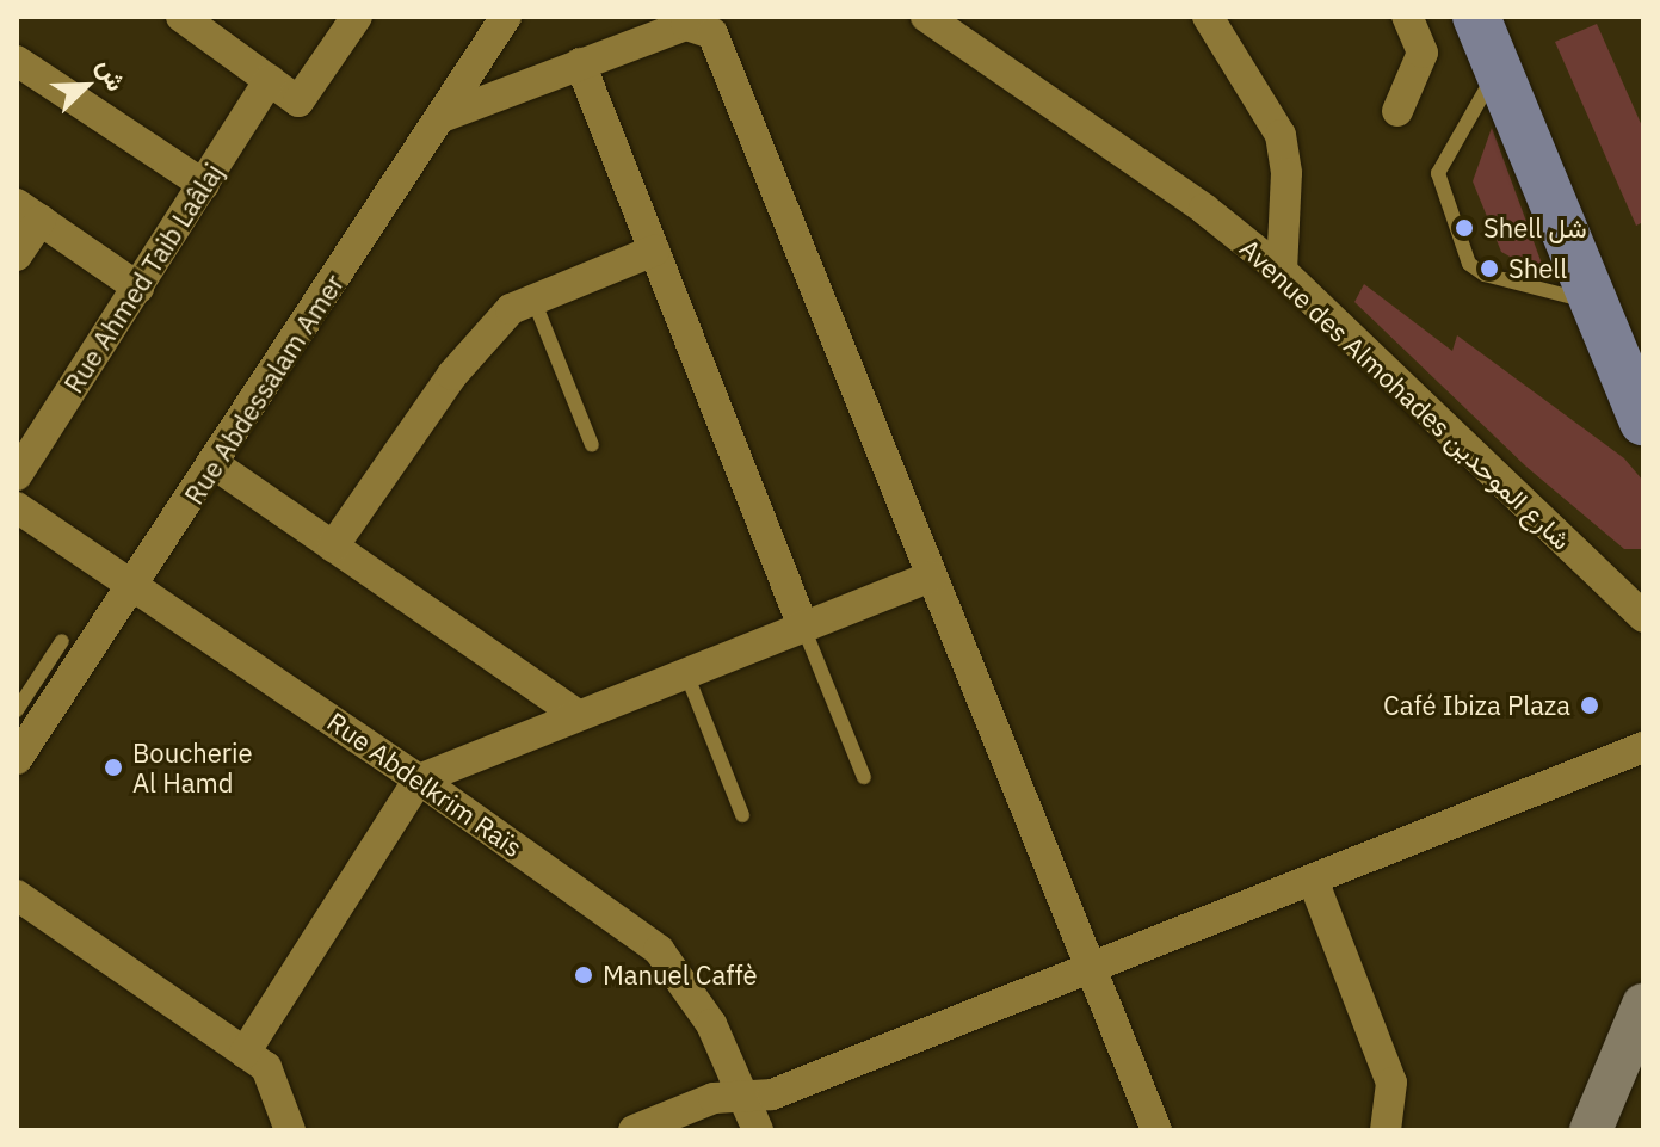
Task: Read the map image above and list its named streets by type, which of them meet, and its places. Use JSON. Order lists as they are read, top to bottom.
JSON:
{
  "streets": {
    "street": [
      "Rue Ahmed Taib Laâlaj",
      "Rue Abdessalam Amer",
      "Avenue des Almohades شارع الموحدين",
      "Rue Abdelkrim Raïs"
    ]
  },
  "crossings": [
    ["Rue Abdessalam Amer", "Rue Abdelkrim Raïs"]
  ],
  "places": [
    "Shell شل",
    "Shell",
    "Café Ibiza Plaza",
    "Boucherie Al Hamd",
    "Manuel Caffè"
  ],
  "north": "top right"
}
